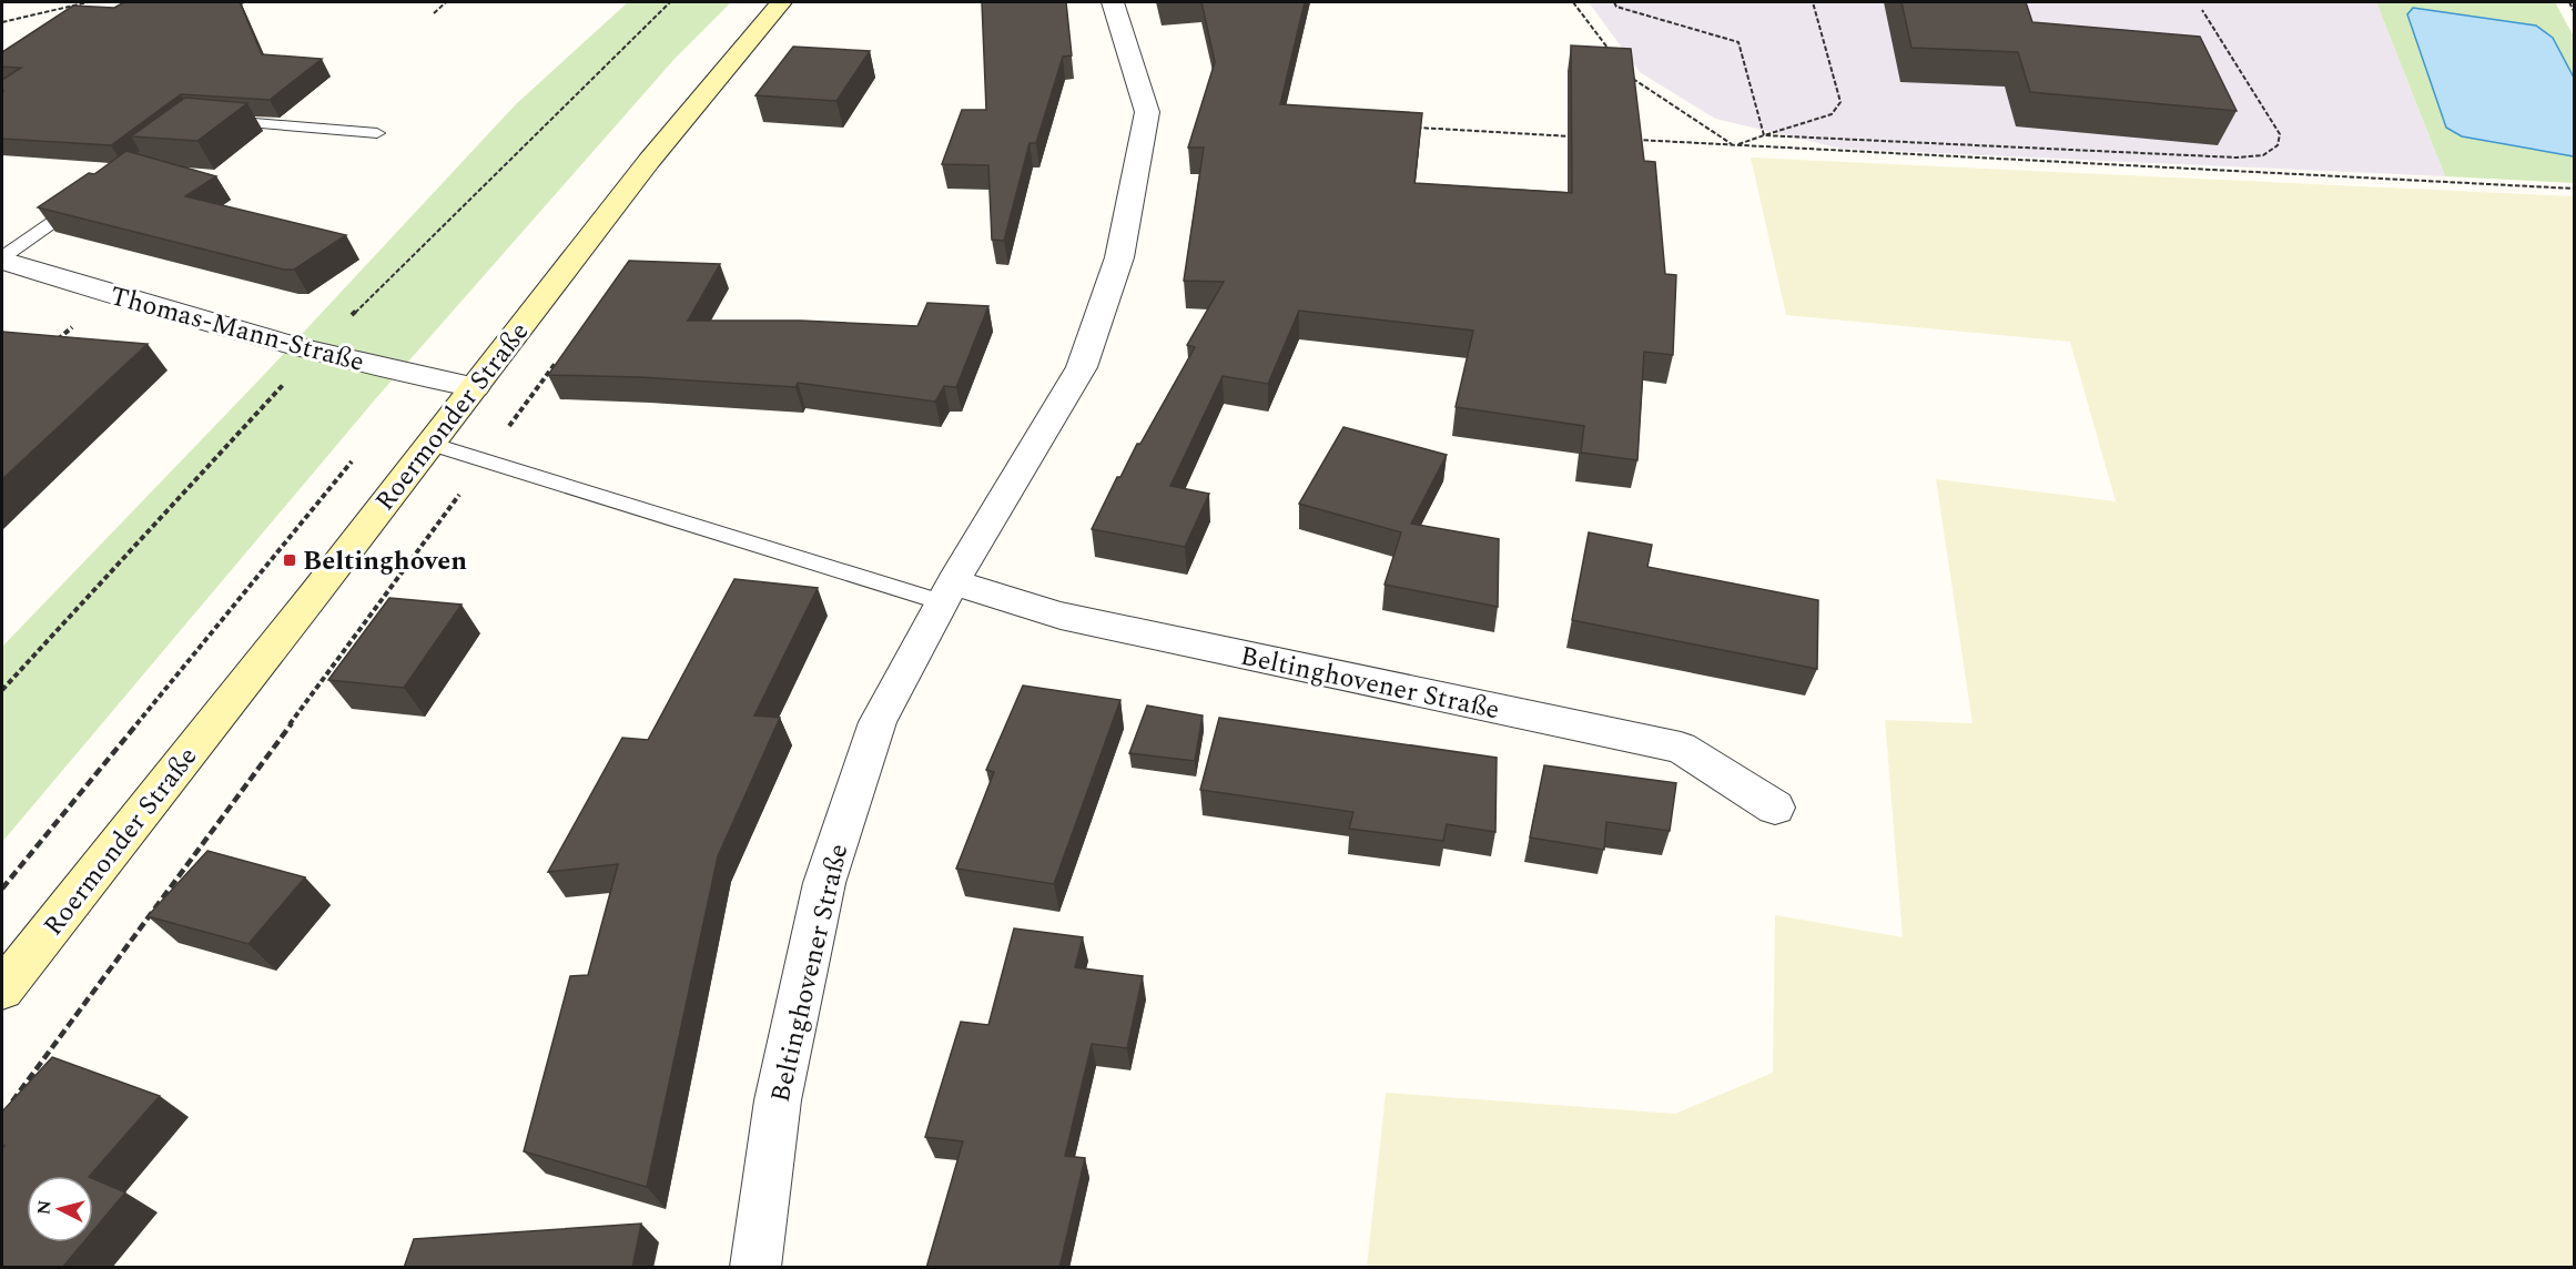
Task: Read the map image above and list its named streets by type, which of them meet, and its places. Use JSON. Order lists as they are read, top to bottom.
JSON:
{
  "streets": {
    "main road": ["Roermonder Straße"],
    "street": ["Thomas-Mann-Straße", "Beltinghovener Straße"]
  },
  "crossings": [
    ["Thomas-Mann-Straße", "Roermonder Straße"]
  ],
  "places": {
    "transit": ["Beltinghoven"]
  },
  "north": "left"
}
